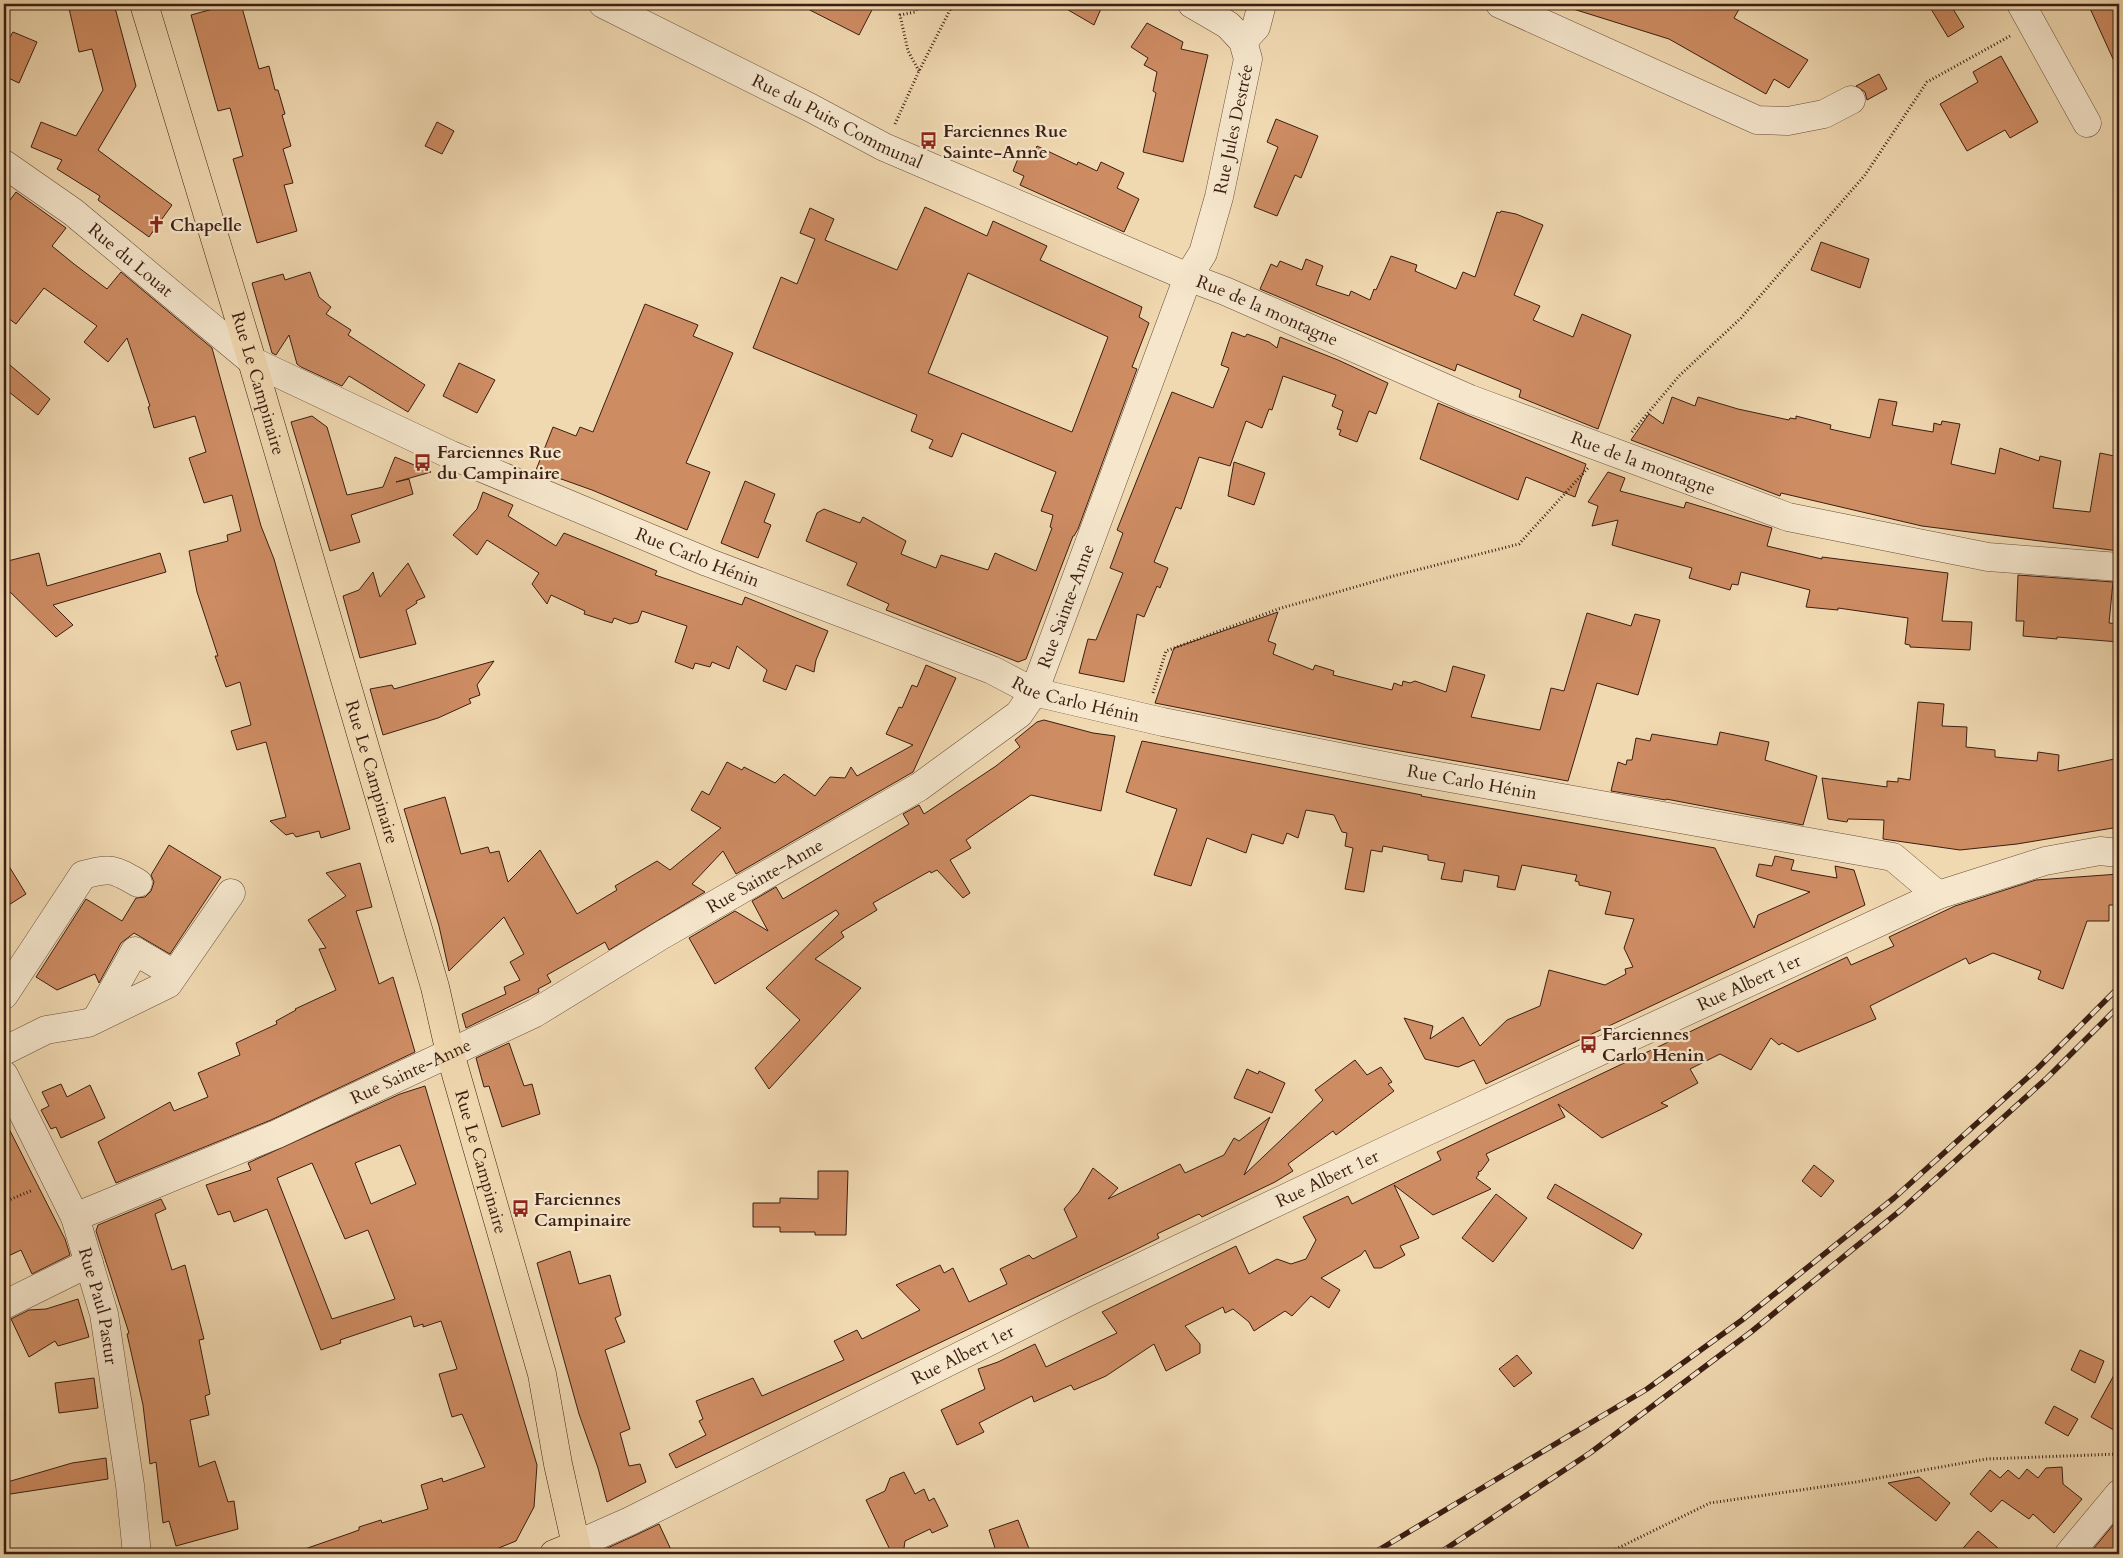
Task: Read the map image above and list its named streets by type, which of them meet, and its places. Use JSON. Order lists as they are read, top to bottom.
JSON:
{
  "streets": {
    "main road": ["Rue Le Campinaire"],
    "street": [
      "Rue du Puits Communal",
      "Rue Jules Destrée",
      "Rue du Louat",
      "Rue de la montagne",
      "Rue Carlo Hénin",
      "Rue Sainte-Anne",
      "Rue Albert 1er",
      "Rue Paul Pastur"
    ]
  },
  "crossings": [
    ["Rue du Puits Communal", "Rue Jules Destrée"],
    ["Rue du Puits Communal", "Rue de la montagne"],
    ["Rue du Puits Communal", "Rue Sainte-Anne"],
    ["Rue Jules Destrée", "Rue de la montagne"],
    ["Rue Jules Destrée", "Rue Sainte-Anne"],
    ["Rue du Louat", "Rue Le Campinaire"],
    ["Rue du Louat", "Rue Carlo Hénin"],
    ["Rue de la montagne", "Rue Sainte-Anne"],
    ["Rue Le Campinaire", "Rue Carlo Hénin"],
    ["Rue Le Campinaire", "Rue Sainte-Anne"],
    ["Rue Le Campinaire", "Rue Albert 1er"],
    ["Rue Carlo Hénin", "Rue Sainte-Anne"],
    ["Rue Carlo Hénin", "Rue Albert 1er"],
    ["Rue Sainte-Anne", "Rue Paul Pastur"]
  ],
  "places": {
    "bus stop": [
      "Farciennes Rue Sainte-Anne",
      "Farciennes Rue du Campinaire",
      "Farciennes Carlo Henin",
      "Farciennes Campinaire"
    ],
    "church": ["Chapelle"]
  }
}
